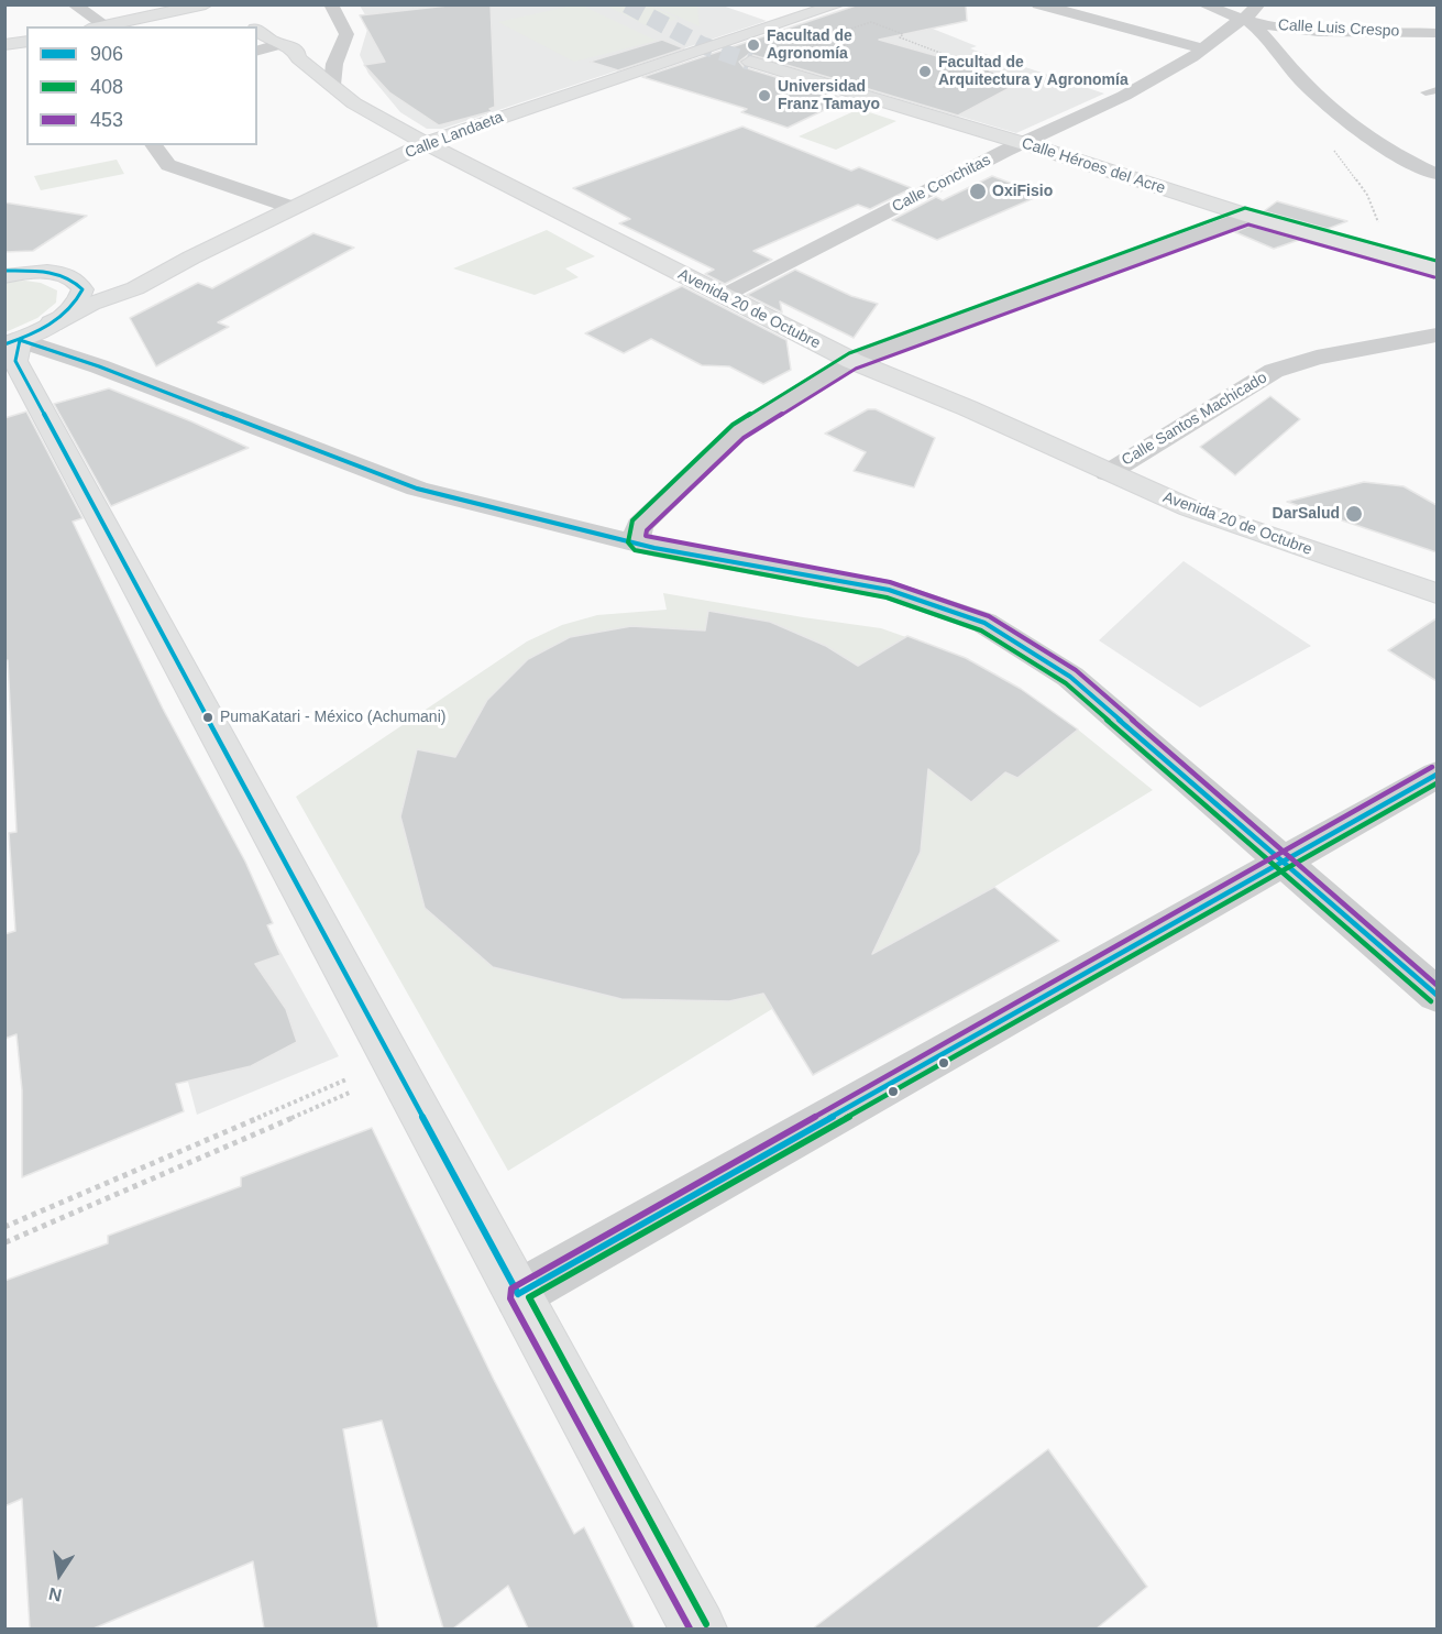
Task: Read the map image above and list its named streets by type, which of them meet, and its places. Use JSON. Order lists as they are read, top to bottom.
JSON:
{
  "streets": {
    "main road": ["Calle Landaeta", "Calle Héroes del Acre", "Avenida 20 de Octubre"],
    "street": ["Calle Luis Crespo", "Calle Conchitas", "Calle Santos Machicado"]
  },
  "crossings": [
    ["Calle Luis Crespo", "Calle Conchitas"],
    ["Calle Landaeta", "Avenida 20 de Octubre"],
    ["Calle Héroes del Acre", "Calle Conchitas"],
    ["Calle Conchitas", "Avenida 20 de Octubre"],
    ["Avenida 20 de Octubre", "Calle Santos Machicado"]
  ],
  "places": [
    "Facultad de Agronomía",
    "Facultad de Arquitectura y Agronomía",
    "Universidad Franz Tamayo",
    "OxiFisio",
    "DarSalud",
    "PumaKatari - México (Achumani)"
  ],
  "lines": ["transit line 408", "transit line 453", "transit line 906"],
  "legend": ["906", "408", "453"],
  "north": "bottom"
}
